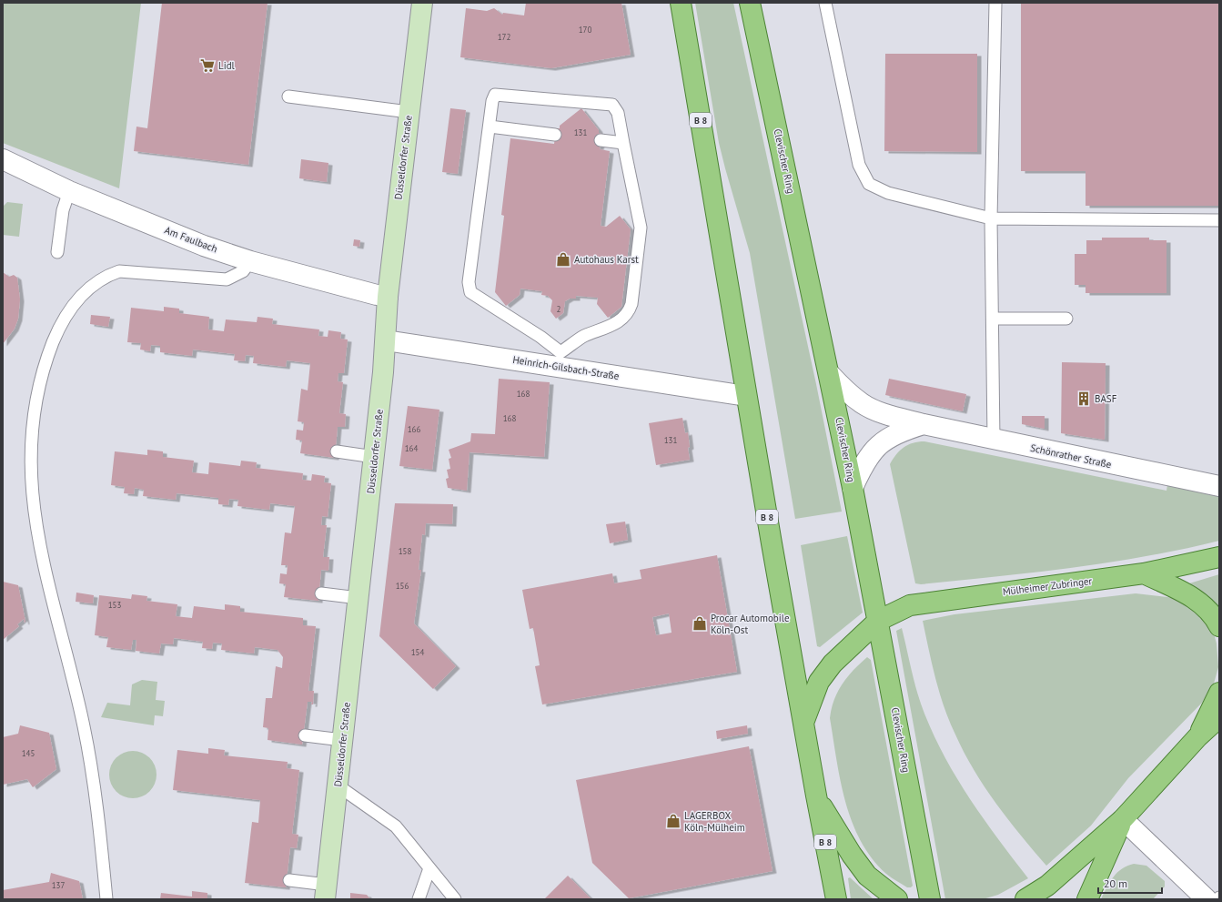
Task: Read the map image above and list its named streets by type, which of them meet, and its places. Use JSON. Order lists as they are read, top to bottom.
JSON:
{
  "streets": {
    "main road": ["B 8", "Clevischer Ring", "Mülheimer Zubringer"],
    "street": [
      "Düsseldorfer Straße",
      "Am Faulbach",
      "Heinrich-Gilsbach-Straße",
      "Schönrather Straße"
    ]
  },
  "crossings": [
    ["B 8", "Heinrich-Gilsbach-Straße"],
    ["B 8", "Mülheimer Zubringer"],
    ["Düsseldorfer Straße", "Am Faulbach"],
    ["Düsseldorfer Straße", "Heinrich-Gilsbach-Straße"],
    ["Clevischer Ring", "Schönrather Straße"],
    ["Clevischer Ring", "Mülheimer Zubringer"]
  ],
  "places": {
    "supermarket": ["Lidl"],
    "shop": ["Autohaus Karst", "Procar Automobile Köln-Ost", "LAGERBOX Köln-Mülheim"],
    "building": ["BASF"]
  },
  "house_numbers": [
    "170",
    "172",
    "131",
    "2",
    "168",
    "168",
    "166",
    "131",
    "164",
    "158",
    "156",
    "153",
    "154",
    "145",
    "137"
  ],
  "scale_bar": "20 m"
}
